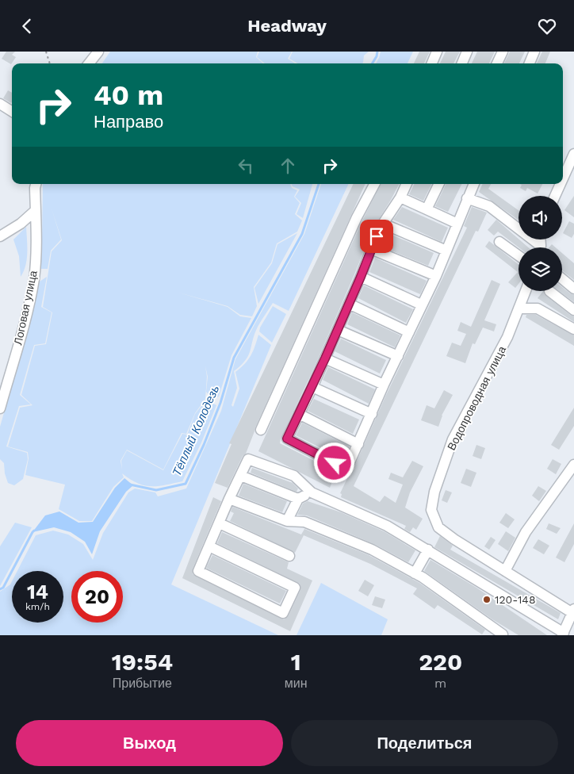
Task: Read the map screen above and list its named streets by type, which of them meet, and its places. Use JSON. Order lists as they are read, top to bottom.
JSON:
{
  "streets": {
    "street": ["Логовая улица", "Водопроводная улица"]
  },
  "water": ["Тёплый Колодезь"],
  "places": ["120-148"],
  "page": {
    "header": "Headway",
    "turn": ["40 m", "Направо"],
    "speed": "14 km/h",
    "limit": "20",
    "eta": [
      "19:54",
      "Прибытие",
      "1",
      "мин",
      "220",
      "m"
    ],
    "buttons": ["Выход", "Поделиться"]
  }
}
